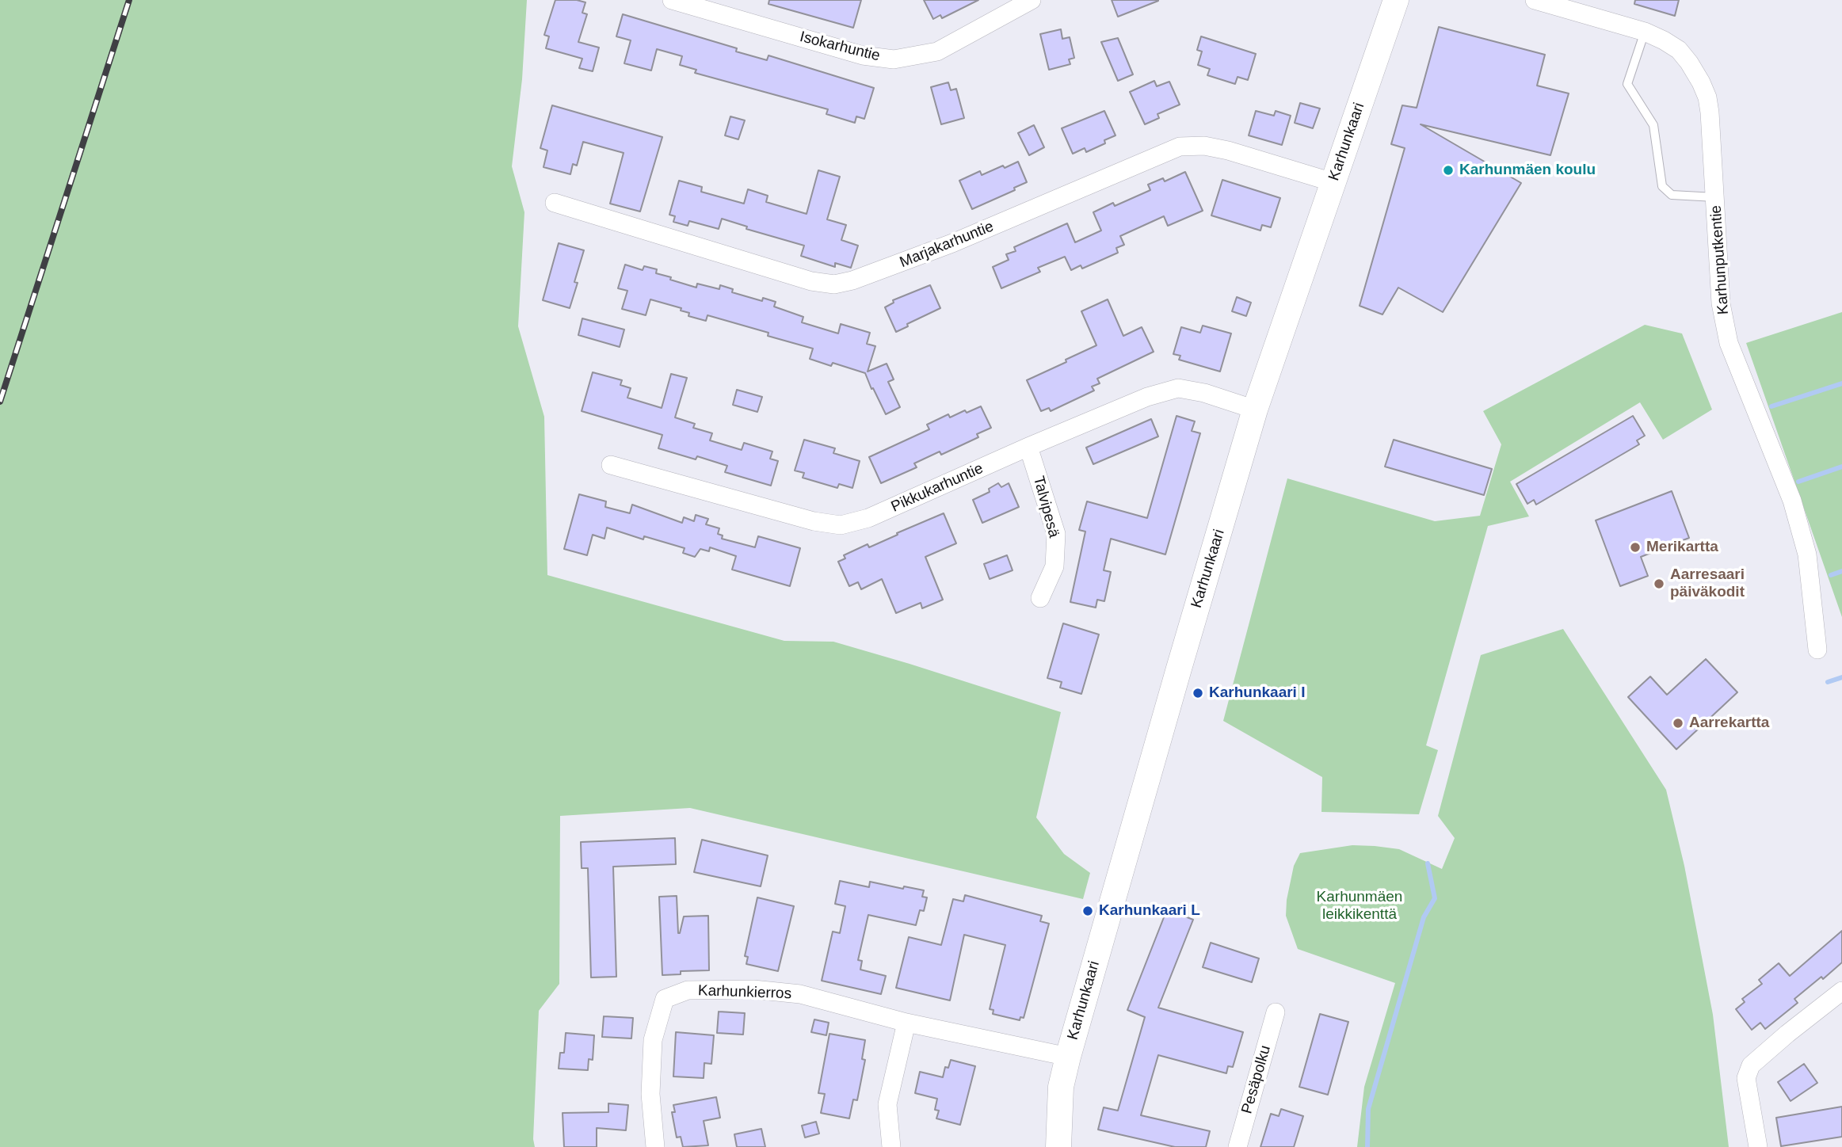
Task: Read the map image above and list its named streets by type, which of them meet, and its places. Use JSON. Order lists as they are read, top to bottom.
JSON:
{
  "streets": {
    "street": [
      "Isokarhuntie",
      "Karhunkaari",
      "Marjakarhuntie",
      "Karhunputkentie",
      "Pikkukarhuntie",
      "Talvipesä",
      "Karhunkierros",
      "Pesäpolku"
    ]
  },
  "crossings": [
    ["Karhunkaari", "Marjakarhuntie"],
    ["Karhunkaari", "Pikkukarhuntie"],
    ["Karhunkaari", "Karhunkierros"],
    ["Pikkukarhuntie", "Talvipesä"]
  ],
  "parks": ["Karhunmäen leikkikenttä"],
  "places": [
    "Karhunmäen koulu",
    "Merikartta",
    "Aarresaari päiväkodit",
    "Karhunkaari I",
    "Aarrekartta",
    "Karhunkaari L"
  ]
}
